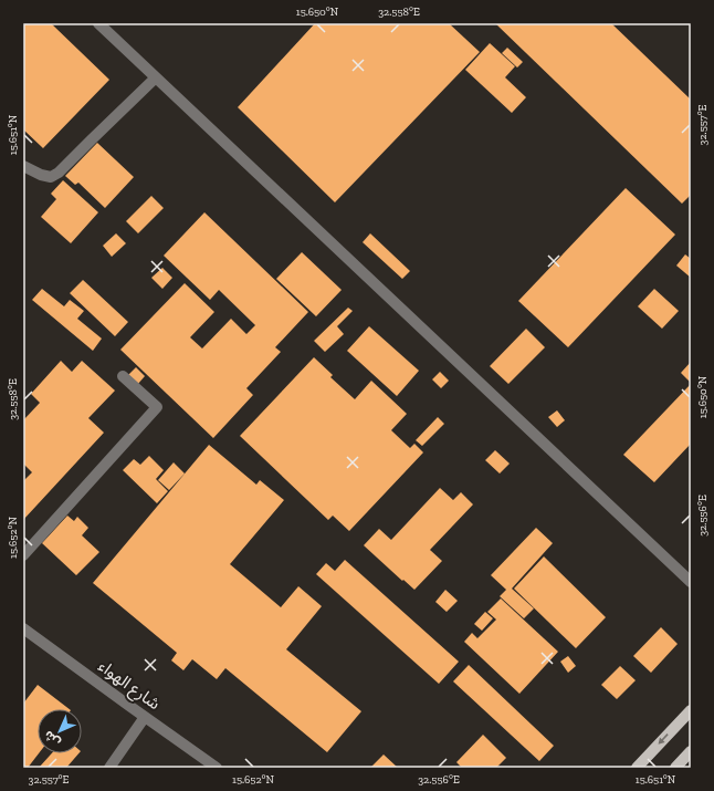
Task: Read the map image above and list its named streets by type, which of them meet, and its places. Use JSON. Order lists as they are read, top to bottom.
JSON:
{
  "streets": {
    "street": ["شارع الهواء"]
  },
  "north": "bottom left",
  "coordinates": [
    "15.650°N",
    "32.558°E",
    "32.557°E",
    "15.651°N",
    "32.556°E",
    "15.652°N"
  ]
}
